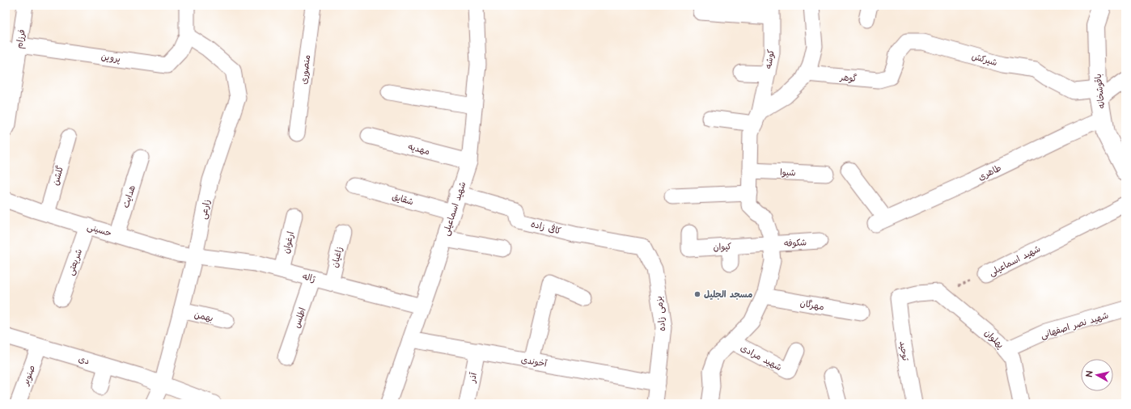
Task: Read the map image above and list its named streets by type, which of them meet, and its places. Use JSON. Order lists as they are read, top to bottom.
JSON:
{
  "streets": {
    "street": [
      "فرزام",
      "پروین",
      "کوشه",
      "شیرکش",
      "منصوری",
      "گوهر",
      "باقوشخانه",
      "مهدیه",
      "شیوا",
      "طاهری",
      "گلشن",
      "هدایت",
      "شقایق",
      "شهید اسماعیلی",
      "زارعی",
      "کافی زاده",
      "حسینی",
      "ارغوان",
      "شکوفه",
      "کیوان",
      "زاغیان",
      "شریعتی",
      "ژاله",
      "مهرگان",
      "بزمی زاده",
      "بهمن",
      "اطلس",
      "شهید نصر اصفهانی",
      "پهلوان",
      "توحید",
      "شهید مرادی",
      "دی",
      "آخوندی",
      "صنوبر",
      "آذر"
    ]
  },
  "crossings": [
    ["فرزام", "پروین"],
    ["پروین", "زارعی"],
    ["کوشه", "شیوا"],
    ["کوشه", "شکوفه"],
    ["کوشه", "کیوان"],
    ["شیرکش", "گوهر"],
    ["شیرکش", "باقوشخانه"],
    ["باقوشخانه", "طاهری"],
    ["مهدیه", "شهید اسماعیلی"],
    ["گلشن", "حسینی"],
    ["هدایت", "حسینی"],
    ["شقایق", "شهید اسماعیلی"],
    ["شهید اسماعیلی", "کافی زاده"],
    ["شهید اسماعیلی", "ژاله"],
    ["شهید اسماعیلی", "پهلوان"],
    ["شهید اسماعیلی", "توحید"],
    ["شهید اسماعیلی", "آخوندی"],
    ["زارعی", "حسینی"],
    ["زارعی", "ژاله"],
    ["زارعی", "بهمن"],
    ["زارعی", "دی"],
    ["کافی زاده", "بزمی زاده"],
    ["حسینی", "شریعتی"],
    ["حسینی", "ژاله"],
    ["ارغوان", "ژاله"],
    ["شکوفه", "کیوان"],
    ["زاغیان", "ژاله"],
    ["ژاله", "اطلس"],
    ["بزمی زاده", "آخوندی"],
    ["شهید نصر اصفهانی", "پهلوان"],
    ["پهلوان", "توحید"],
    ["دی", "صنوبر"],
    ["آخوندی", "آذر"]
  ],
  "places": ["مسجد الجلیل"],
  "north": "left"
}
